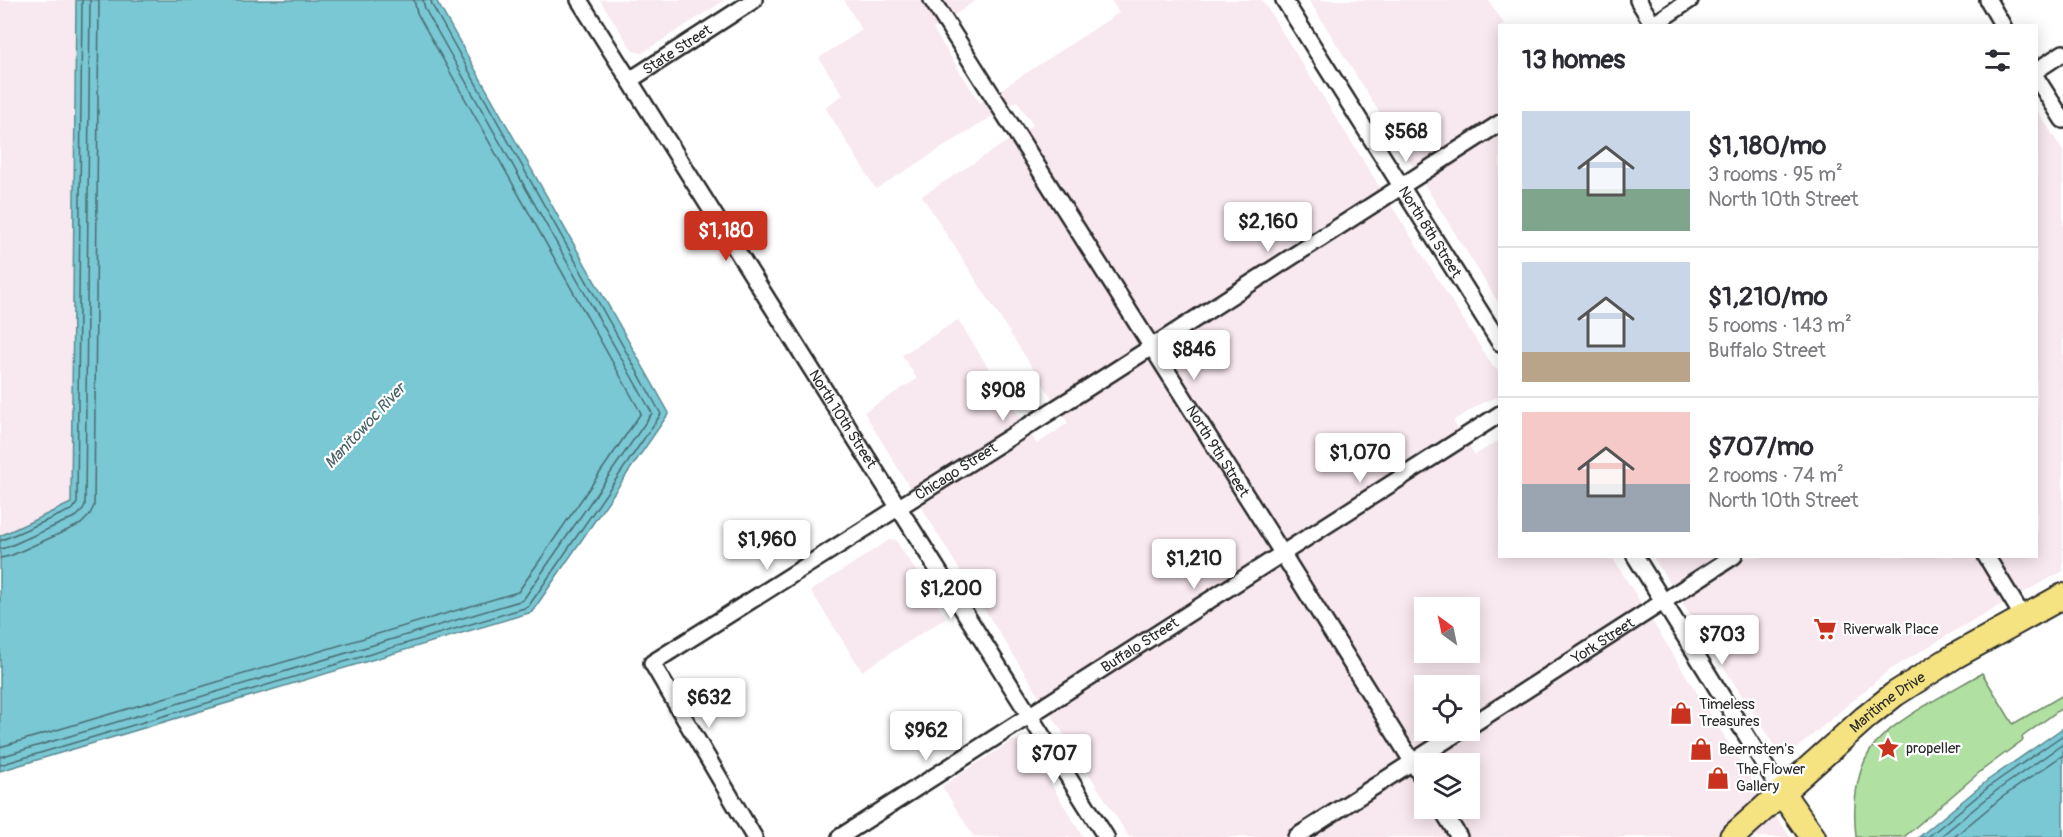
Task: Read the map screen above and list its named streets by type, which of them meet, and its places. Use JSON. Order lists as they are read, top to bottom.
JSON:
{
  "streets": {
    "main road": ["Maritime Drive"],
    "street": [
      "State Street",
      "North 8th Street",
      "North 10th Street",
      "North 9th Street",
      "Chicago Street",
      "York Street",
      "Buffalo Street"
    ]
  },
  "crossings": [
    ["State Street", "North 10th Street"],
    ["North 8th Street", "Chicago Street"],
    ["North 10th Street", "Chicago Street"],
    ["North 10th Street", "Buffalo Street"],
    ["North 9th Street", "Chicago Street"],
    ["North 9th Street", "Buffalo Street"]
  ],
  "water": ["Manitowoc River"],
  "places": {
    "supermarket": ["Riverwalk Place"],
    "shop": ["Timeless Treasures", "Beernsten's", "The Flower Gallery"],
    "place": ["propeller"]
  },
  "north": "top left",
  "page": {
    "heading": "13 homes",
    "list": [
      {
        "name": "$1,180/mo",
        "note": "3 rooms · 95 m² · North 10th Street"
      },
      {
        "name": "$1,210/mo",
        "note": "5 rooms · 143 m² · Buffalo Street"
      },
      {
        "name": "$707/mo",
        "note": "2 rooms · 74 m² · North 10th Street"
      }
    ],
    "price": [
      "$568",
      "$2,160",
      "$1,180",
      "$846",
      "$908",
      "$1,070",
      "$1,960",
      "$1,210",
      "$1,200",
      "$703",
      "$632",
      "$962",
      "$707"
    ]
  }
}
